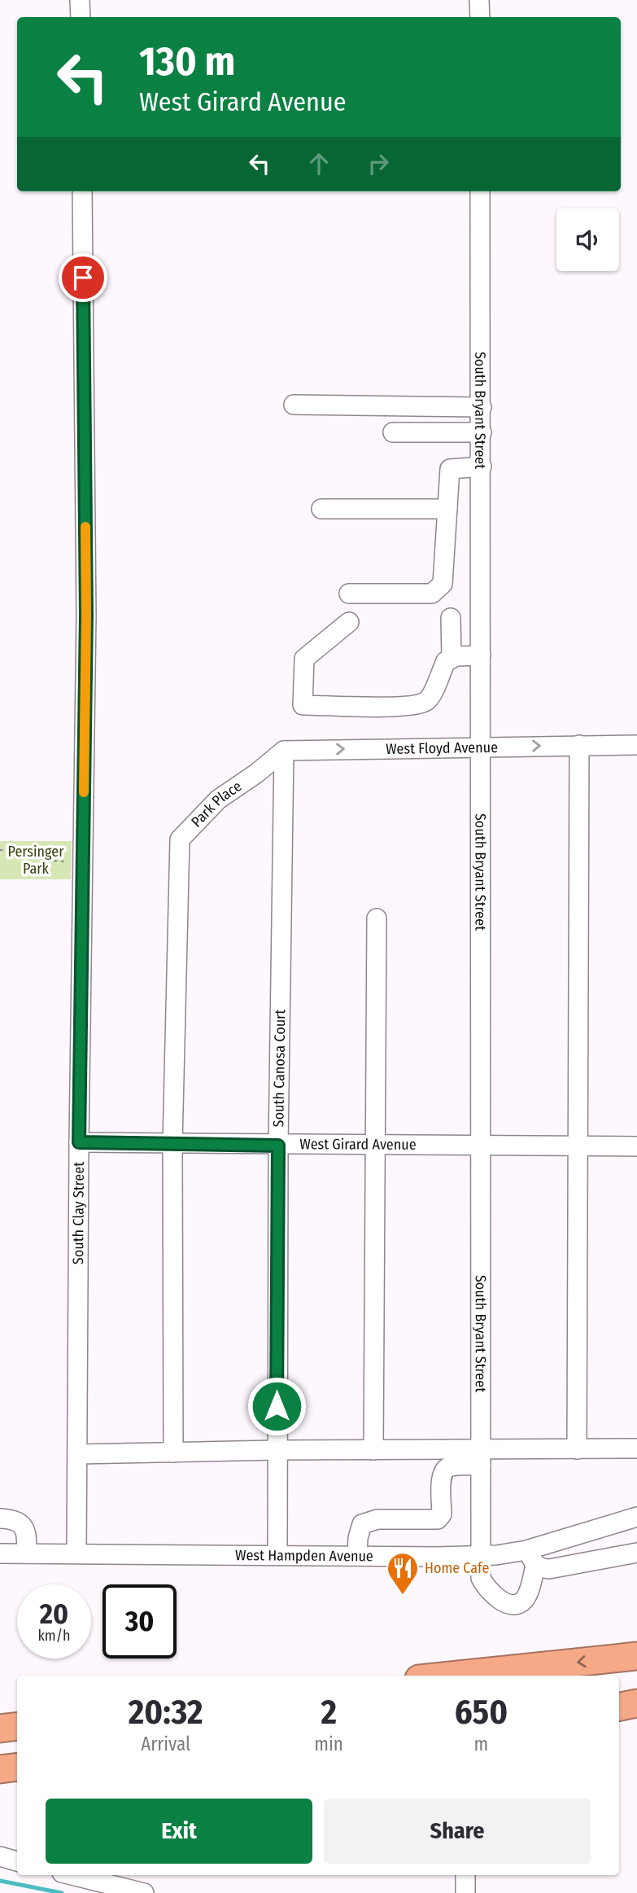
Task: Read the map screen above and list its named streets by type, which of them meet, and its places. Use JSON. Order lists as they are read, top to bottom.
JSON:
{
  "streets": {
    "street": [
      "South Bryant Street",
      "West Floyd Avenue",
      "Park Place",
      "South Canosa Court",
      "West Girard Avenue",
      "South Clay Street",
      "West Hampden Avenue"
    ]
  },
  "crossings": [
    ["South Bryant Street", "West Floyd Avenue"],
    ["South Bryant Street", "West Girard Avenue"],
    ["South Bryant Street", "West Hampden Avenue"],
    ["West Floyd Avenue", "Park Place"],
    ["West Floyd Avenue", "South Canosa Court"],
    ["Park Place", "South Canosa Court"],
    ["Park Place", "West Girard Avenue"],
    ["South Canosa Court", "West Girard Avenue"],
    ["South Canosa Court", "West Hampden Avenue"],
    ["West Girard Avenue", "South Clay Street"],
    ["South Clay Street", "West Hampden Avenue"]
  ],
  "one_way": ["West Floyd Avenue"],
  "parks": ["Persinger Park"],
  "places": {
    "restaurant": ["Home Cafe"]
  },
  "page": {
    "turn": ["130 m", "West Girard Avenue"],
    "speed": "20 km/h",
    "limit": "30",
    "eta": [
      "20:32",
      "Arrival",
      "2",
      "min",
      "650",
      "m"
    ],
    "buttons": ["Exit", "Share"]
  }
}
